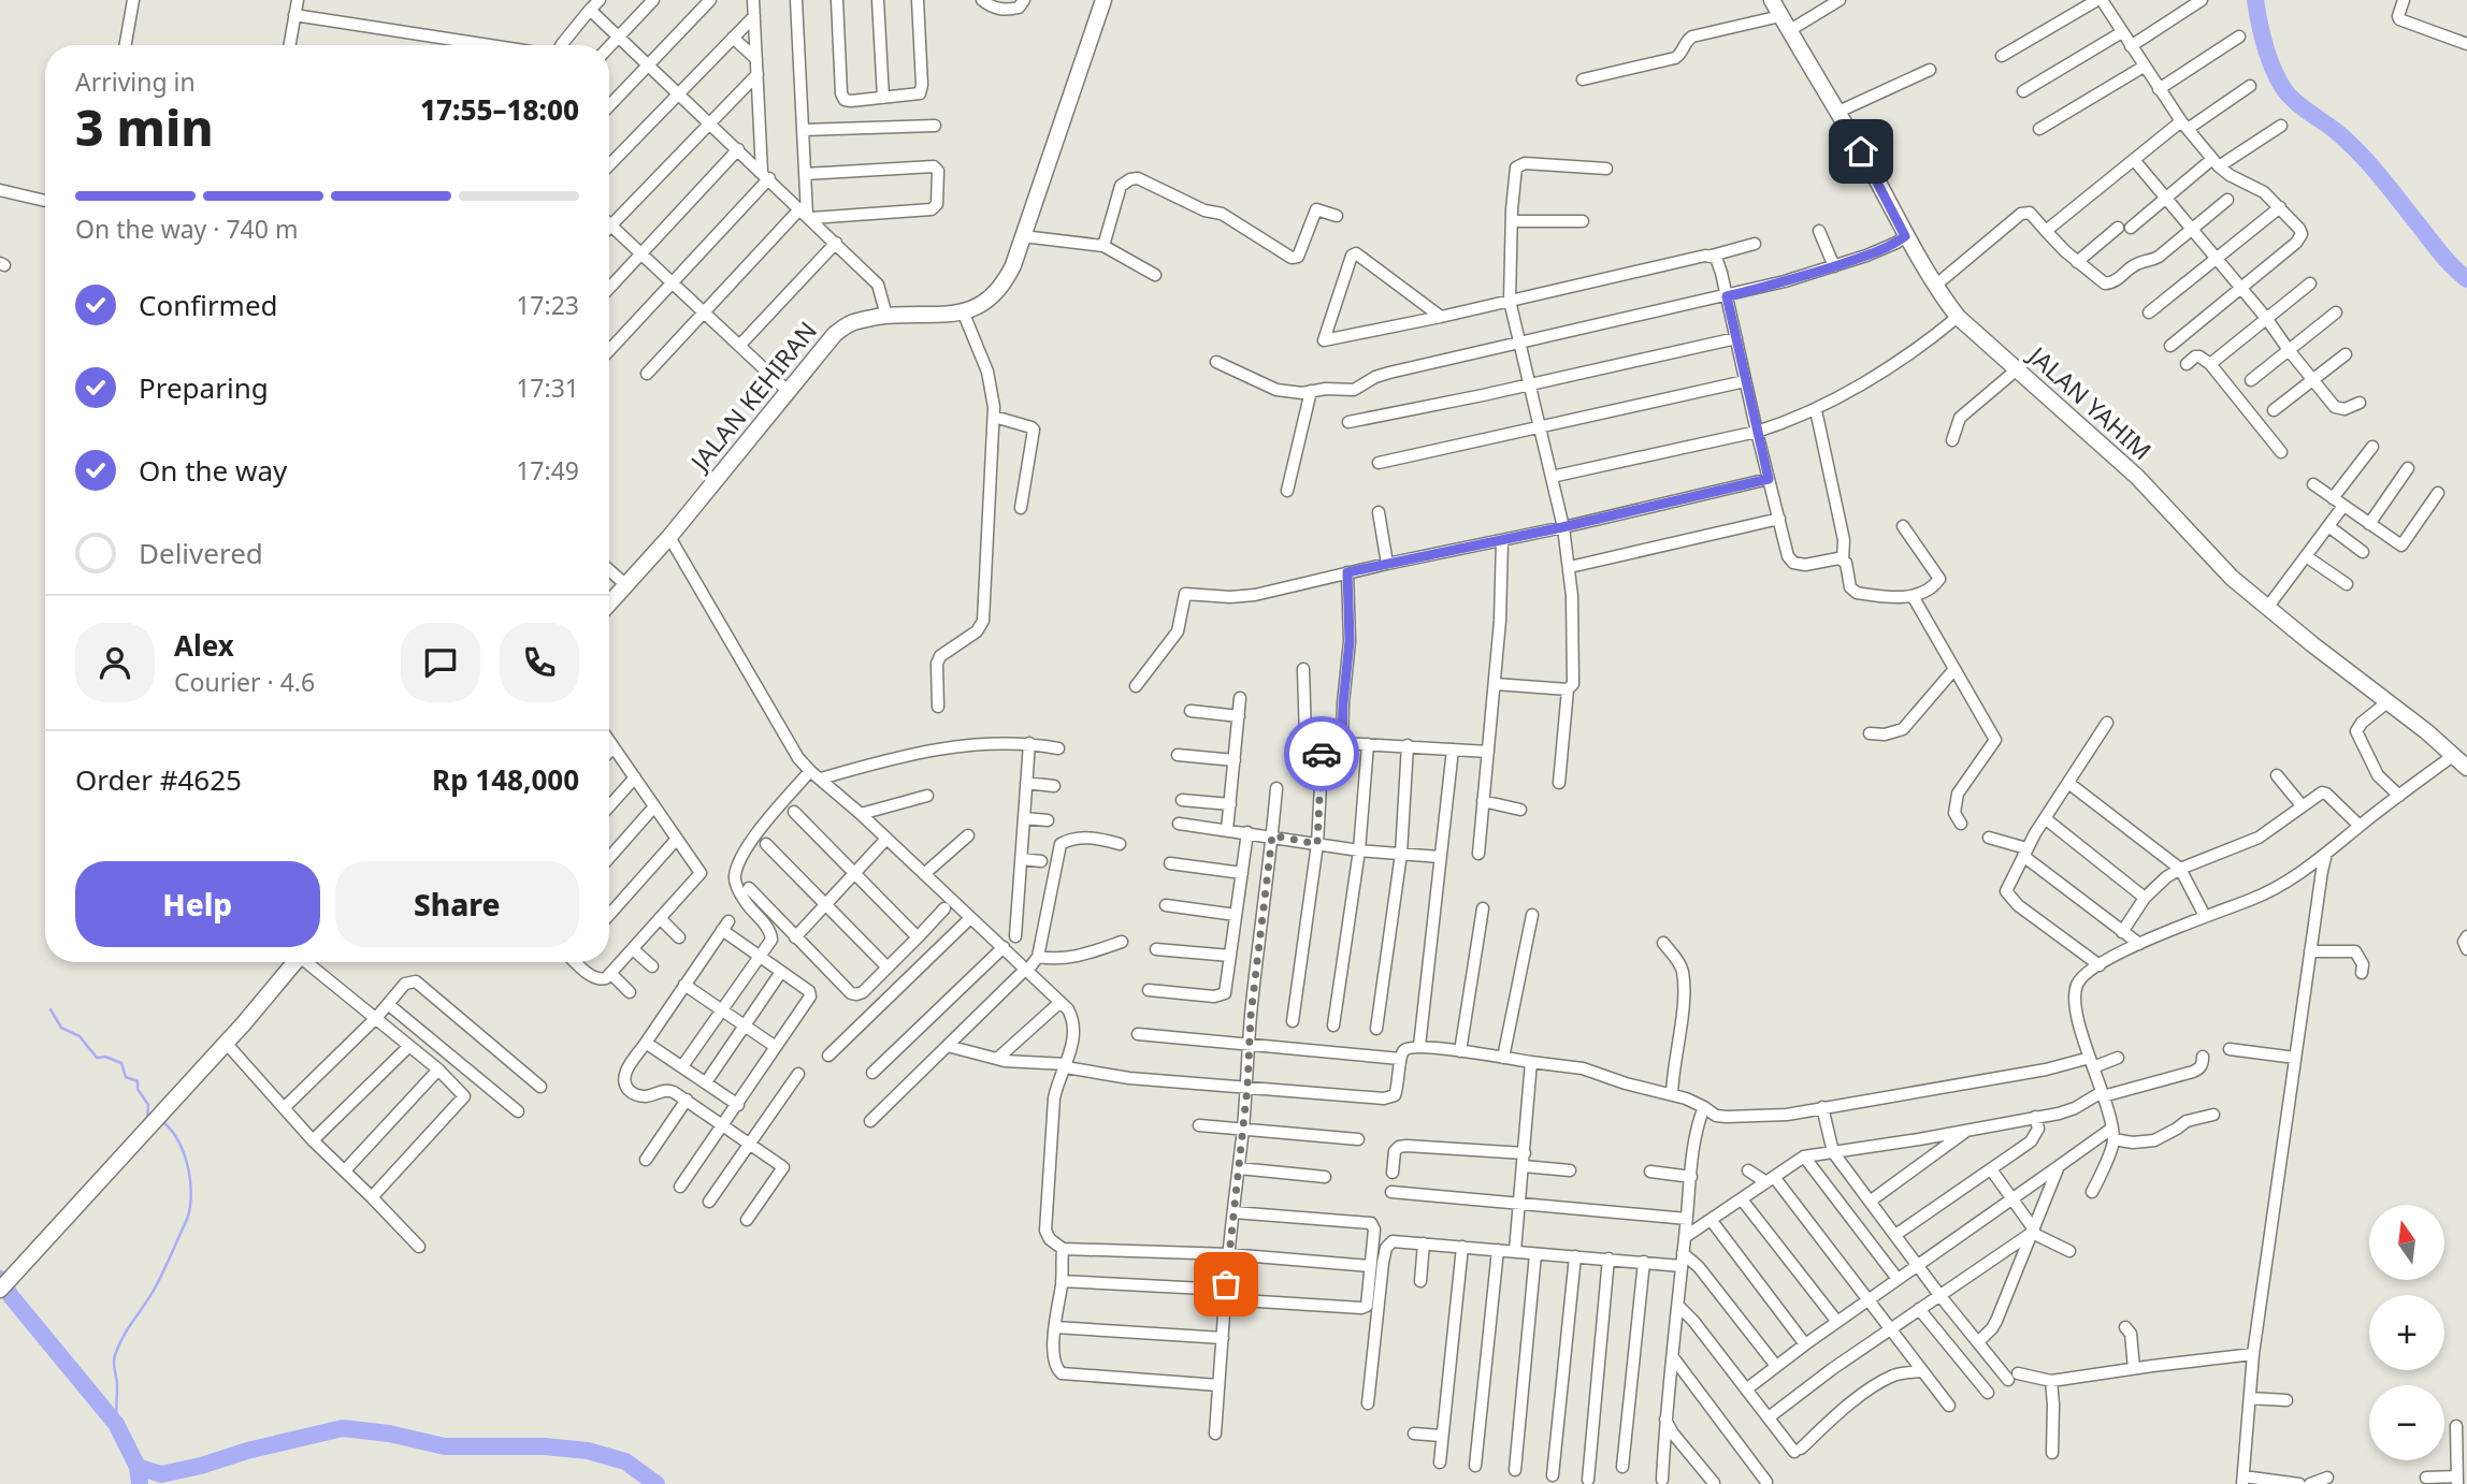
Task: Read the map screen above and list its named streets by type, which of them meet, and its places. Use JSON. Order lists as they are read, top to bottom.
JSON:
{
  "streets": {
    "street": ["JALAN KEHIRAN", "JALAN YAHIM"]
  },
  "north": "top",
  "page": {
    "heading": ["3 min", "Arriving in", "17:55–18:00"],
    "panel": [
      "Alex",
      "Courier · 4.6",
      "Order #4625",
      "Rp 148,000"
    ],
    "bar": "On the way · 740 m",
    "list": [
      ["Confirmed", "17:23"],
      ["Preparing", "17:31"],
      ["On the way", "17:49"],
      "Delivered"
    ],
    "buttons": ["Help", "Share"],
    "map_buttons": ["+", "−"]
  }
}
